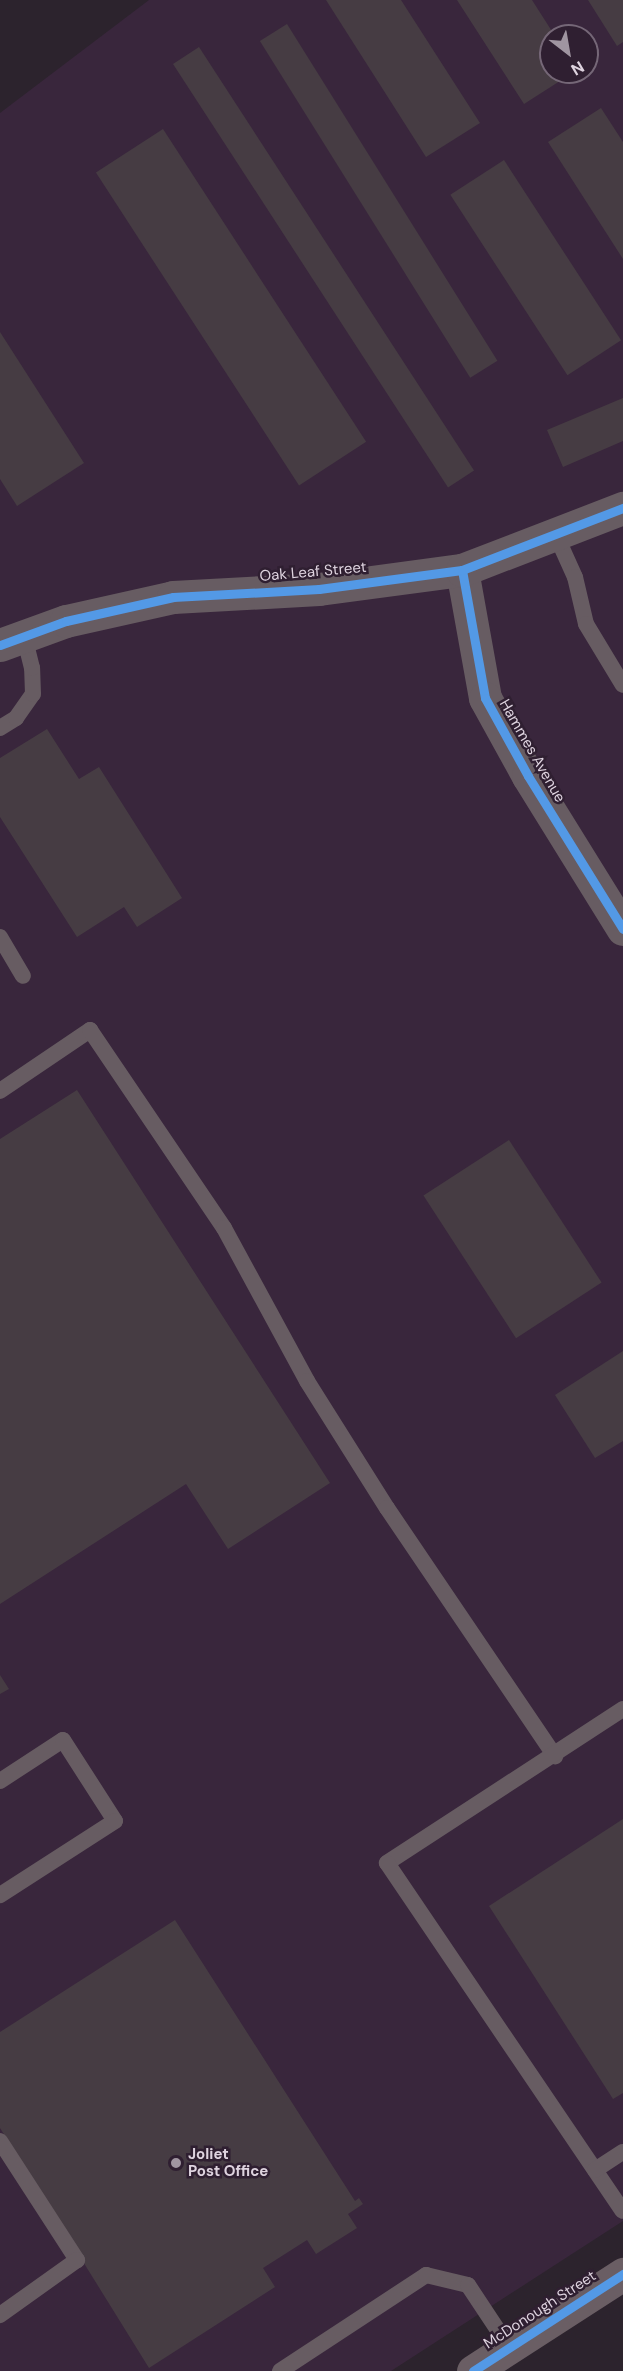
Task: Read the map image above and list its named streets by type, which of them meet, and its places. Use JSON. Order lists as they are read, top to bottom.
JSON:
{
  "streets": {
    "street": ["Oak Leaf Street", "Hammes Avenue", "McDonough Street"]
  },
  "crossings": [
    ["Oak Leaf Street", "Hammes Avenue"]
  ],
  "places": ["Joliet Post Office"],
  "north": "bottom right"
}
